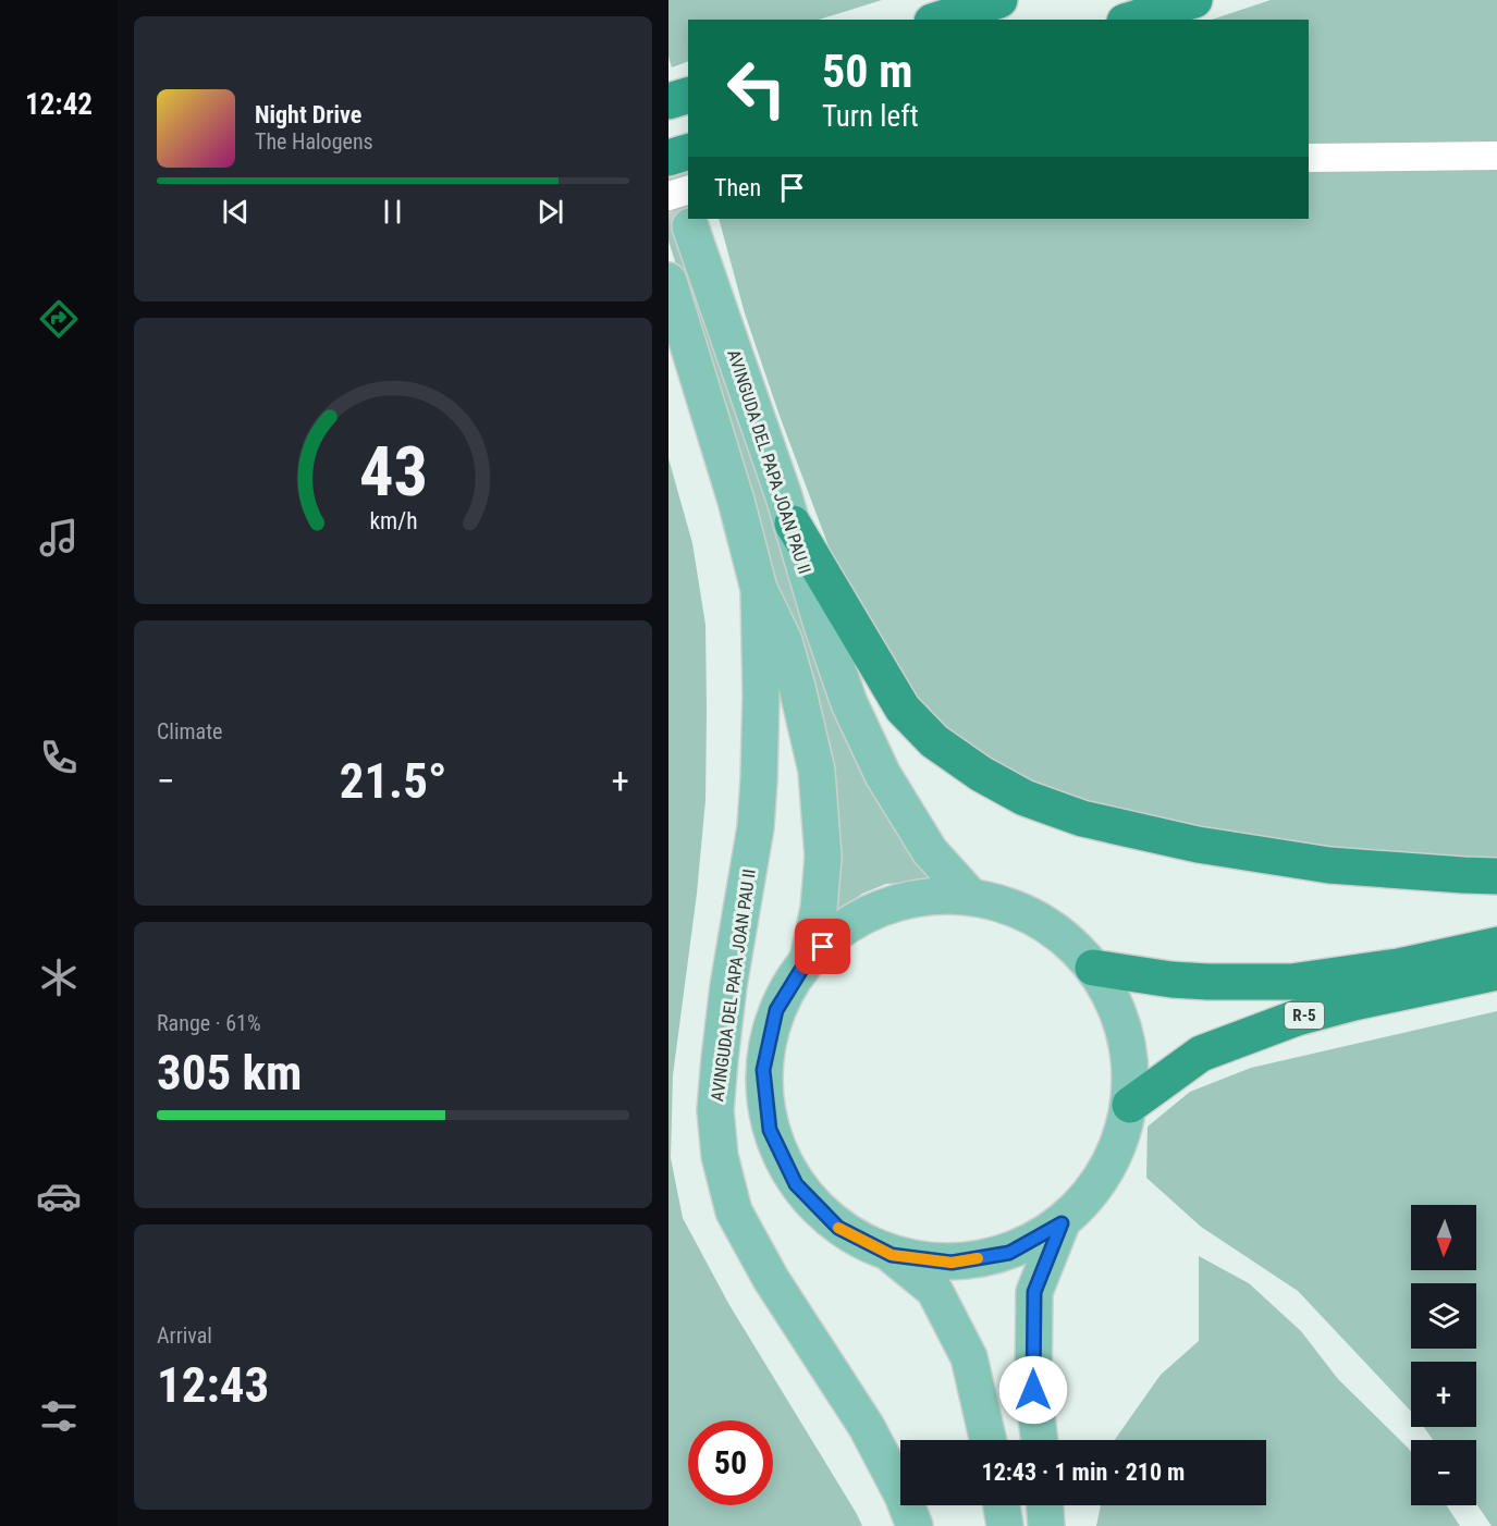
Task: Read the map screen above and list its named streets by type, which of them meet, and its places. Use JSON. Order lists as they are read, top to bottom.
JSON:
{
  "streets": {
    "highway": ["R-5"],
    "main road": ["AVINGUDA DEL PAPA JOAN PAU II"]
  },
  "north": "bottom",
  "page": {
    "tabs": "12:42",
    "turn": ["50 m", "Turn left"],
    "song": ["Night Drive", "The Halogens"],
    "then": "Then",
    "tile": [
      "Climate",
      ["Range · 61%", "305 km"],
      ["Arrival", "12:43"]
    ],
    "heat": ["−", "21.5°", "+"],
    "map_buttons": ["+", "−"],
    "limit": "50",
    "trip": "12:43 · 1 min · 210 m",
    "gauge": ["43", "km/h"]
  }
}
